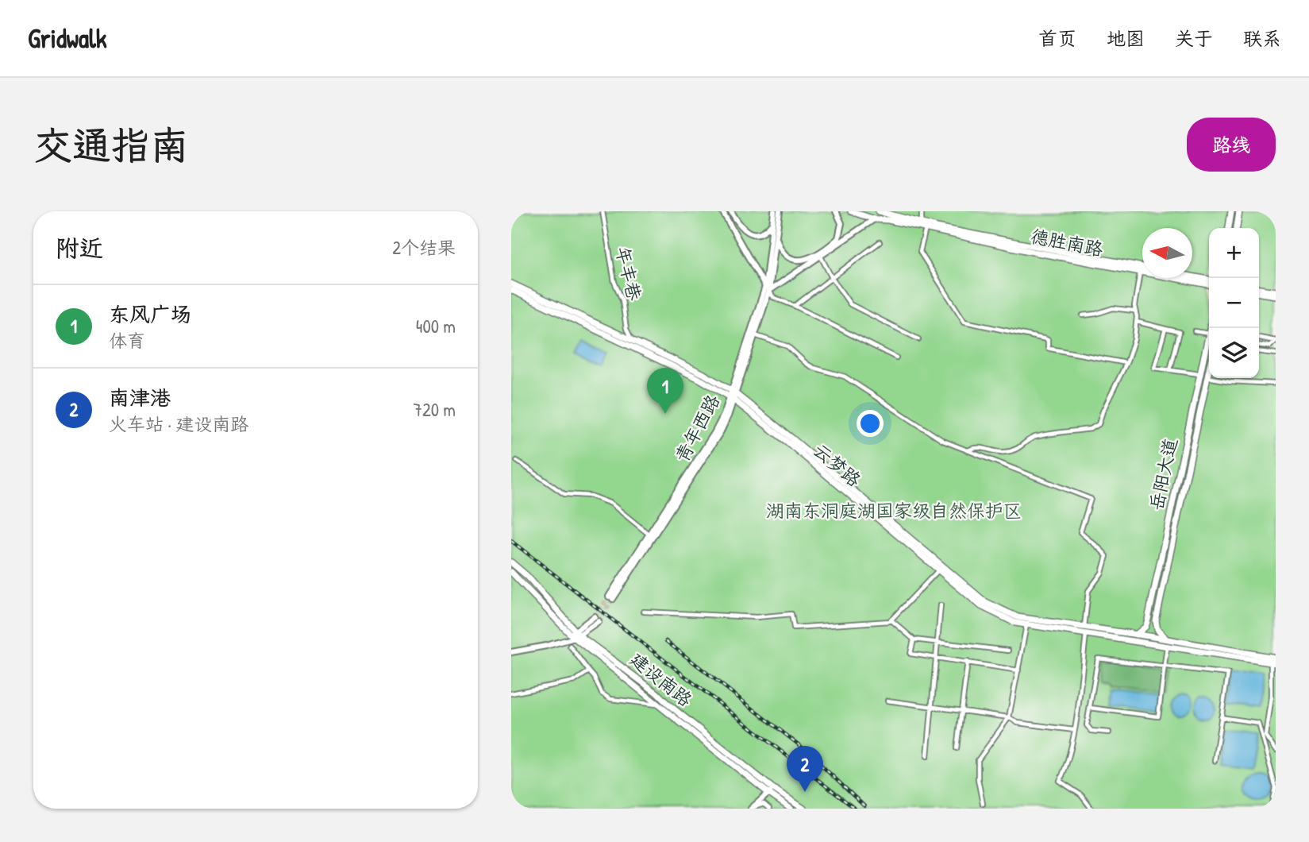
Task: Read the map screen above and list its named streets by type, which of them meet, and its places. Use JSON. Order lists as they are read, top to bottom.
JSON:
{
  "streets": {
    "main road": [
      "德胜南路",
      "青年西路",
      "云梦路",
      "岳阳大道",
      "建设南路"
    ],
    "street": ["年丰巷"]
  },
  "crossings": [
    ["青年西路", "云梦路"]
  ],
  "parks": ["湖南东洞庭湖国家级自然保护区"],
  "north": "left",
  "page": {
    "header": "Gridwalk",
    "nav": [
      "首页",
      "地图",
      "关于",
      "联系"
    ],
    "buttons": "路线",
    "title": "交通指南",
    "heading": ["附近", "2个结果"],
    "map_buttons": ["+", "−"],
    "list": [
      {
        "mark": "1",
        "name": "东风广场",
        "note": "体育",
        "value": "400 m"
      },
      {
        "mark": "2",
        "name": "南津港",
        "note": "火车站 · 建设南路",
        "value": "720 m"
      }
    ],
    "pins": ["1", "2"]
  }
}
